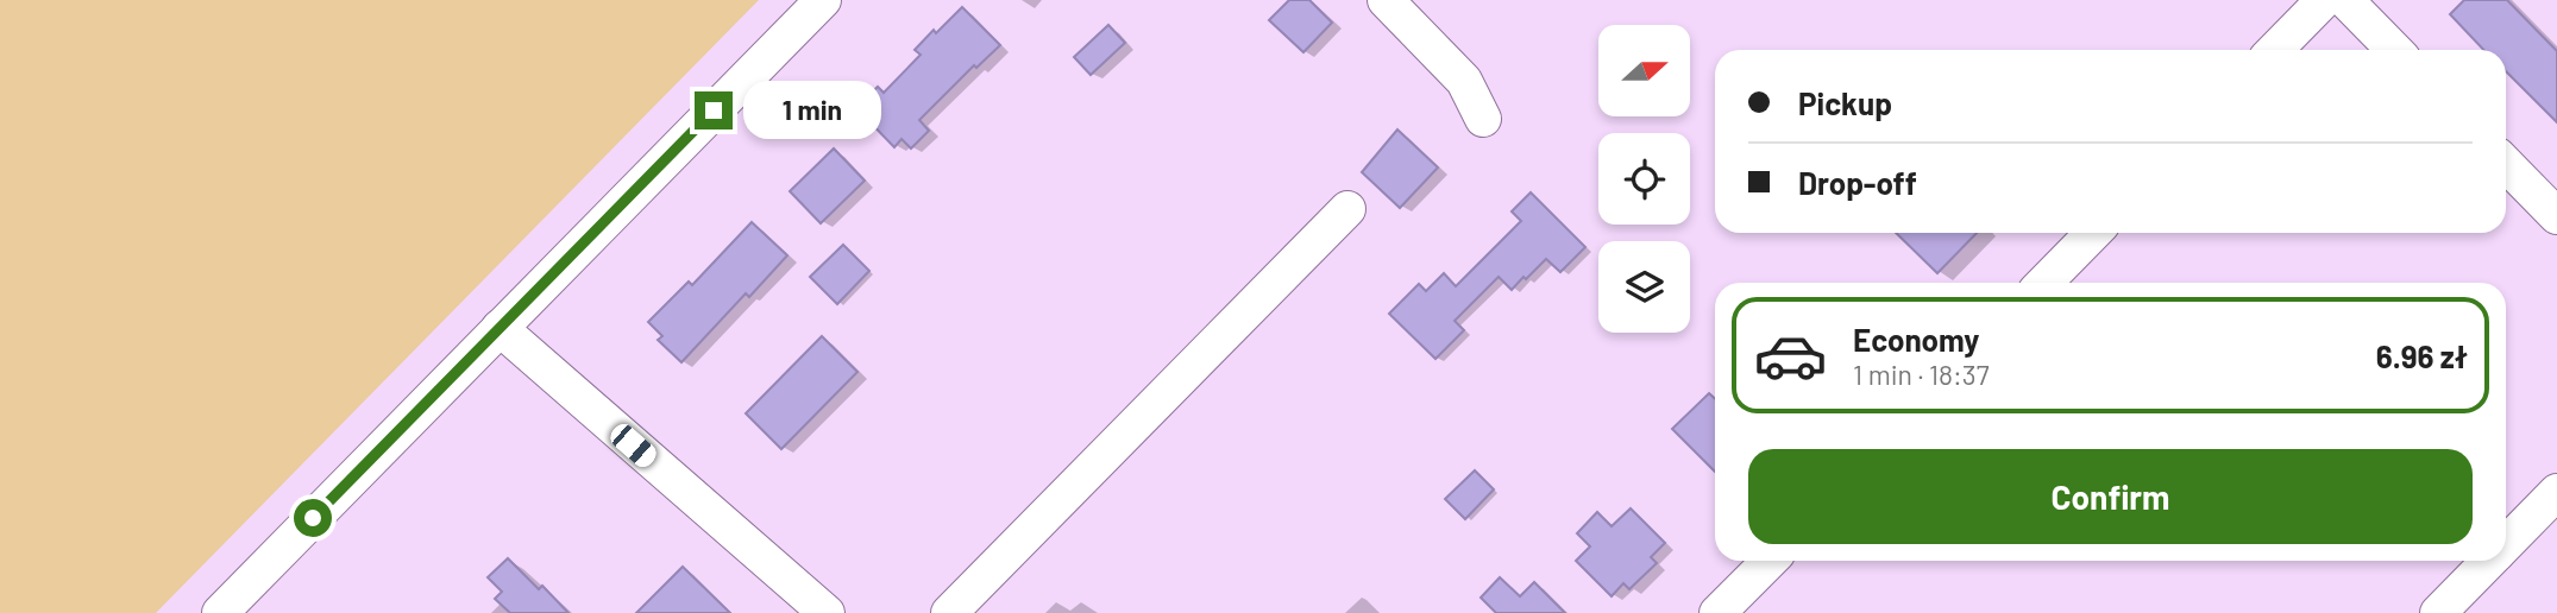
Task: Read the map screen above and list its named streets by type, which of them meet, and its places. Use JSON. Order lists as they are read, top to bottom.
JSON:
{
  "north": "right",
  "page": {
    "banner": ["Pickup", "Drop-off"],
    "bubble": "1 min",
    "list": [
      {
        "name": "Economy",
        "note": "1 min · 18:37",
        "value": "6.96 zł"
      }
    ],
    "buttons": "Confirm"
  }
}
